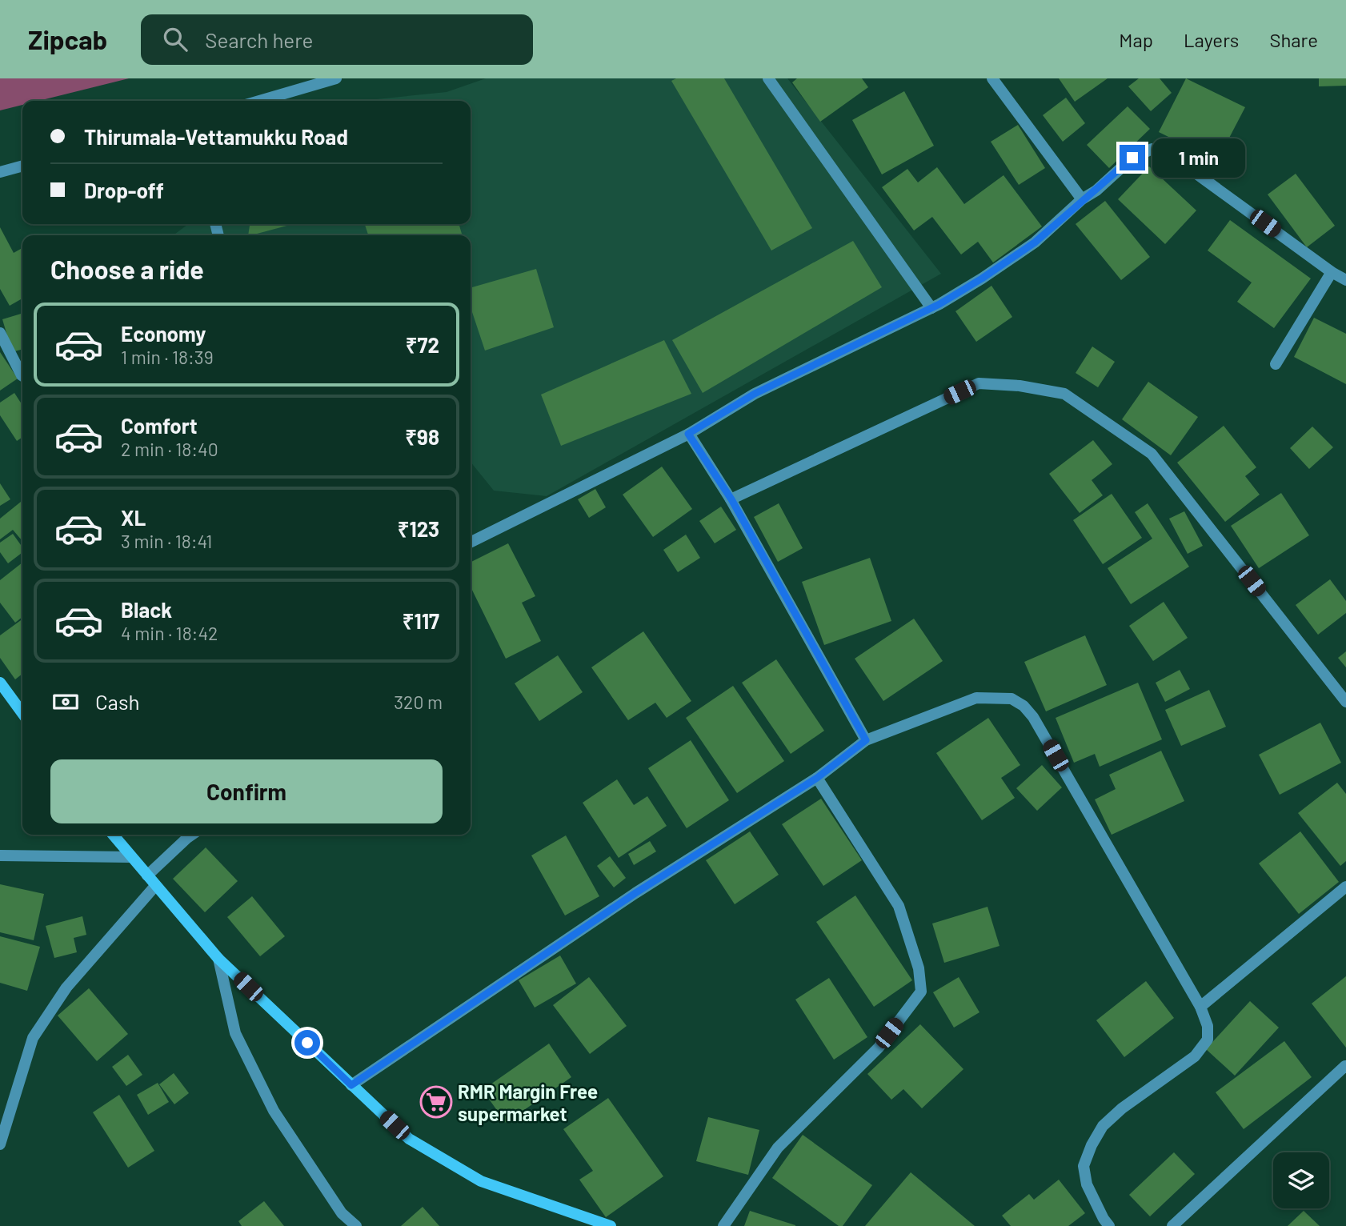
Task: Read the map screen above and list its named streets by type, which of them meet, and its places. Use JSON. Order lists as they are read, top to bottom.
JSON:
{
  "places": {
    "supermarket": ["RMR Margin Free supermarket"]
  },
  "page": {
    "header": "Zipcab",
    "search": "Search here",
    "nav": ["Map", "Layers", "Share"],
    "banner": ["Thirumala-Vettamukku Road", "Drop-off"],
    "bubble": "1 min",
    "heading": "Choose a ride",
    "list": [
      {
        "name": "Economy",
        "note": "1 min · 18:39",
        "value": "₹72"
      },
      {
        "name": "Comfort",
        "note": "2 min · 18:40",
        "value": "₹98"
      },
      {
        "name": "XL",
        "note": "3 min · 18:41",
        "value": "₹123"
      },
      {
        "name": "Black",
        "note": "4 min · 18:42",
        "value": "₹117"
      }
    ],
    "pay": ["Cash", "320 m"],
    "buttons": "Confirm"
  }
}
